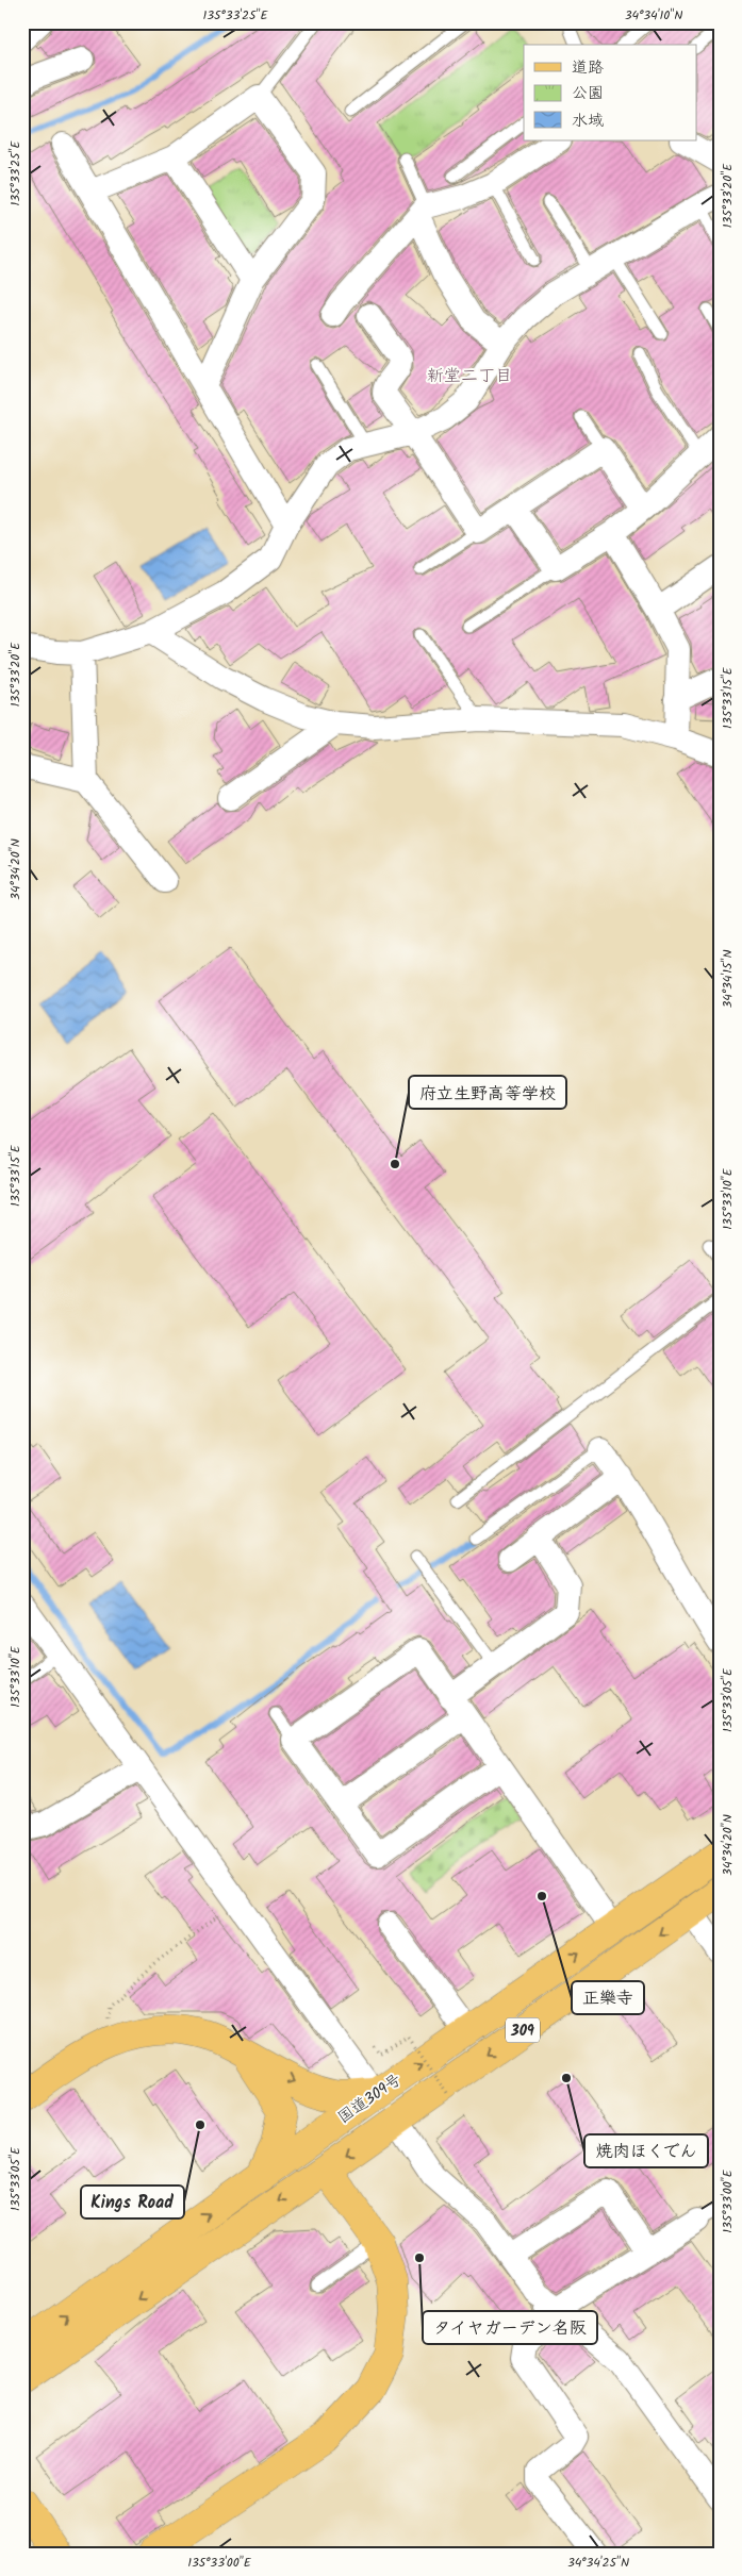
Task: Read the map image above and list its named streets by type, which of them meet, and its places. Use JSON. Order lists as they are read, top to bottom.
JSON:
{
  "streets": {
    "main road": ["309", "国道309号"]
  },
  "districts": ["新堂二丁目"],
  "places": [
    "府立生野高等学校",
    "正樂寺",
    "焼肉ほくでん",
    "Kings Road",
    "タイヤガーデン名阪"
  ],
  "legend": ["道路", "公園", "水域"],
  "coordinates": [
    "135°33'25\"E",
    "34°34'10\"N",
    "135°33'20\"E",
    "135°33'15\"E",
    "34°34'20\"N",
    "34°34'15\"N",
    "135°33'10\"E",
    "135°33'05\"E",
    "135°33'00\"E",
    "34°34'25\"N"
  ]
}
